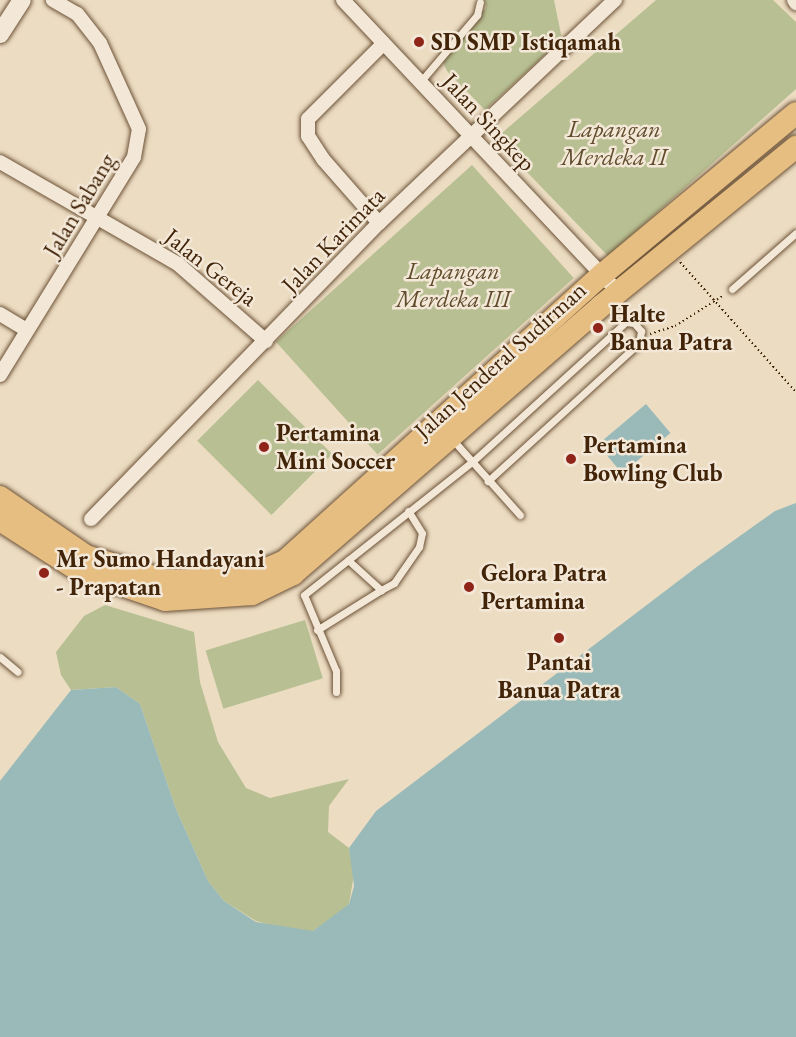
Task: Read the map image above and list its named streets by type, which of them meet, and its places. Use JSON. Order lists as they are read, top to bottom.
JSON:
{
  "streets": {
    "highway": ["Jalan Jenderal Sudirman"],
    "street": [
      "Jalan Singkep",
      "Jalan Sabang",
      "Jalan Karimata",
      "Jalan Gereja"
    ]
  },
  "crossings": [
    ["Jalan Singkep", "Jalan Karimata"],
    ["Jalan Singkep", "Jalan Jenderal Sudirman"],
    ["Jalan Sabang", "Jalan Gereja"],
    ["Jalan Karimata", "Jalan Gereja"]
  ],
  "parks": ["Lapangan Merdeka II", "Lapangan Merdeka III"],
  "places": [
    "SD SMP Istiqamah",
    "Halte Banua Patra",
    "Pertamina Mini Soccer",
    "Pertamina Bowling Club",
    "Mr Sumo Handayani - Prapatan",
    "Gelora Patra Pertamina",
    "Pantai Banua Patra"
  ]
}
